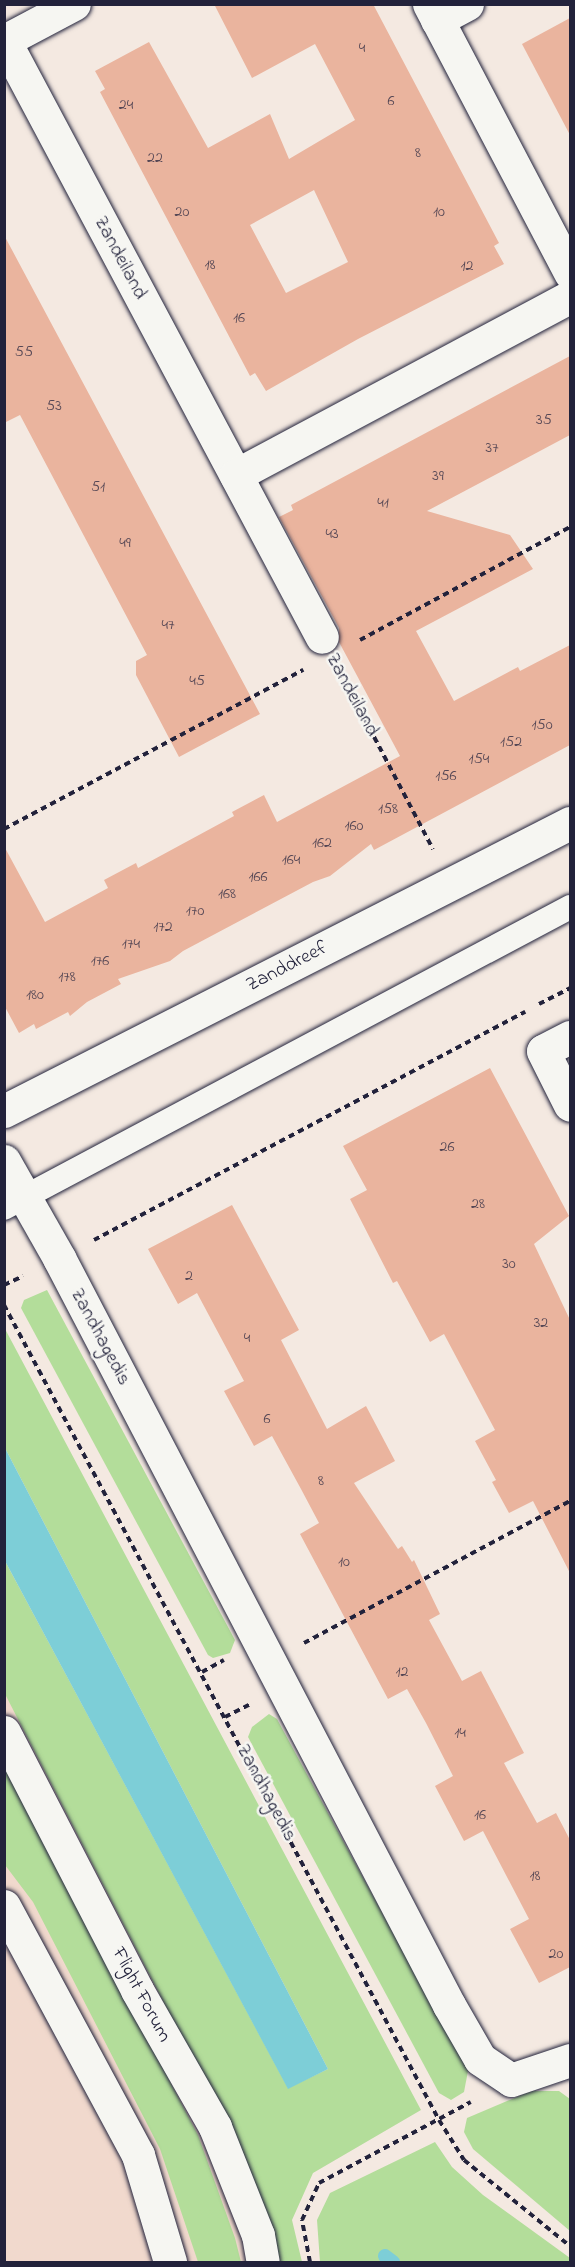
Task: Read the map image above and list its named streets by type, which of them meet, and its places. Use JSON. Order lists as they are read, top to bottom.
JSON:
{
  "streets": {
    "street": [
      "Zandeiland",
      "Zanddreef",
      "Zandhagedis",
      "Flight Forum"
    ]
  },
  "crossings": [
    ["Zandeiland", "Zanddreef"]
  ],
  "house_numbers": [
    "4",
    "6",
    "24",
    "8",
    "22",
    "20",
    "10",
    "18",
    "12",
    "16",
    "55",
    "53",
    "35",
    "37",
    "39",
    "51",
    "41",
    "43",
    "49",
    "47",
    "45",
    "150",
    "152",
    "154",
    "156",
    "158",
    "160",
    "162",
    "164",
    "166",
    "168",
    "170",
    "172",
    "174",
    "176",
    "178",
    "180",
    "26",
    "28",
    "30",
    "2",
    "32",
    "4",
    "6",
    "8",
    "10",
    "12",
    "14",
    "16",
    "18",
    "20"
  ]
}
